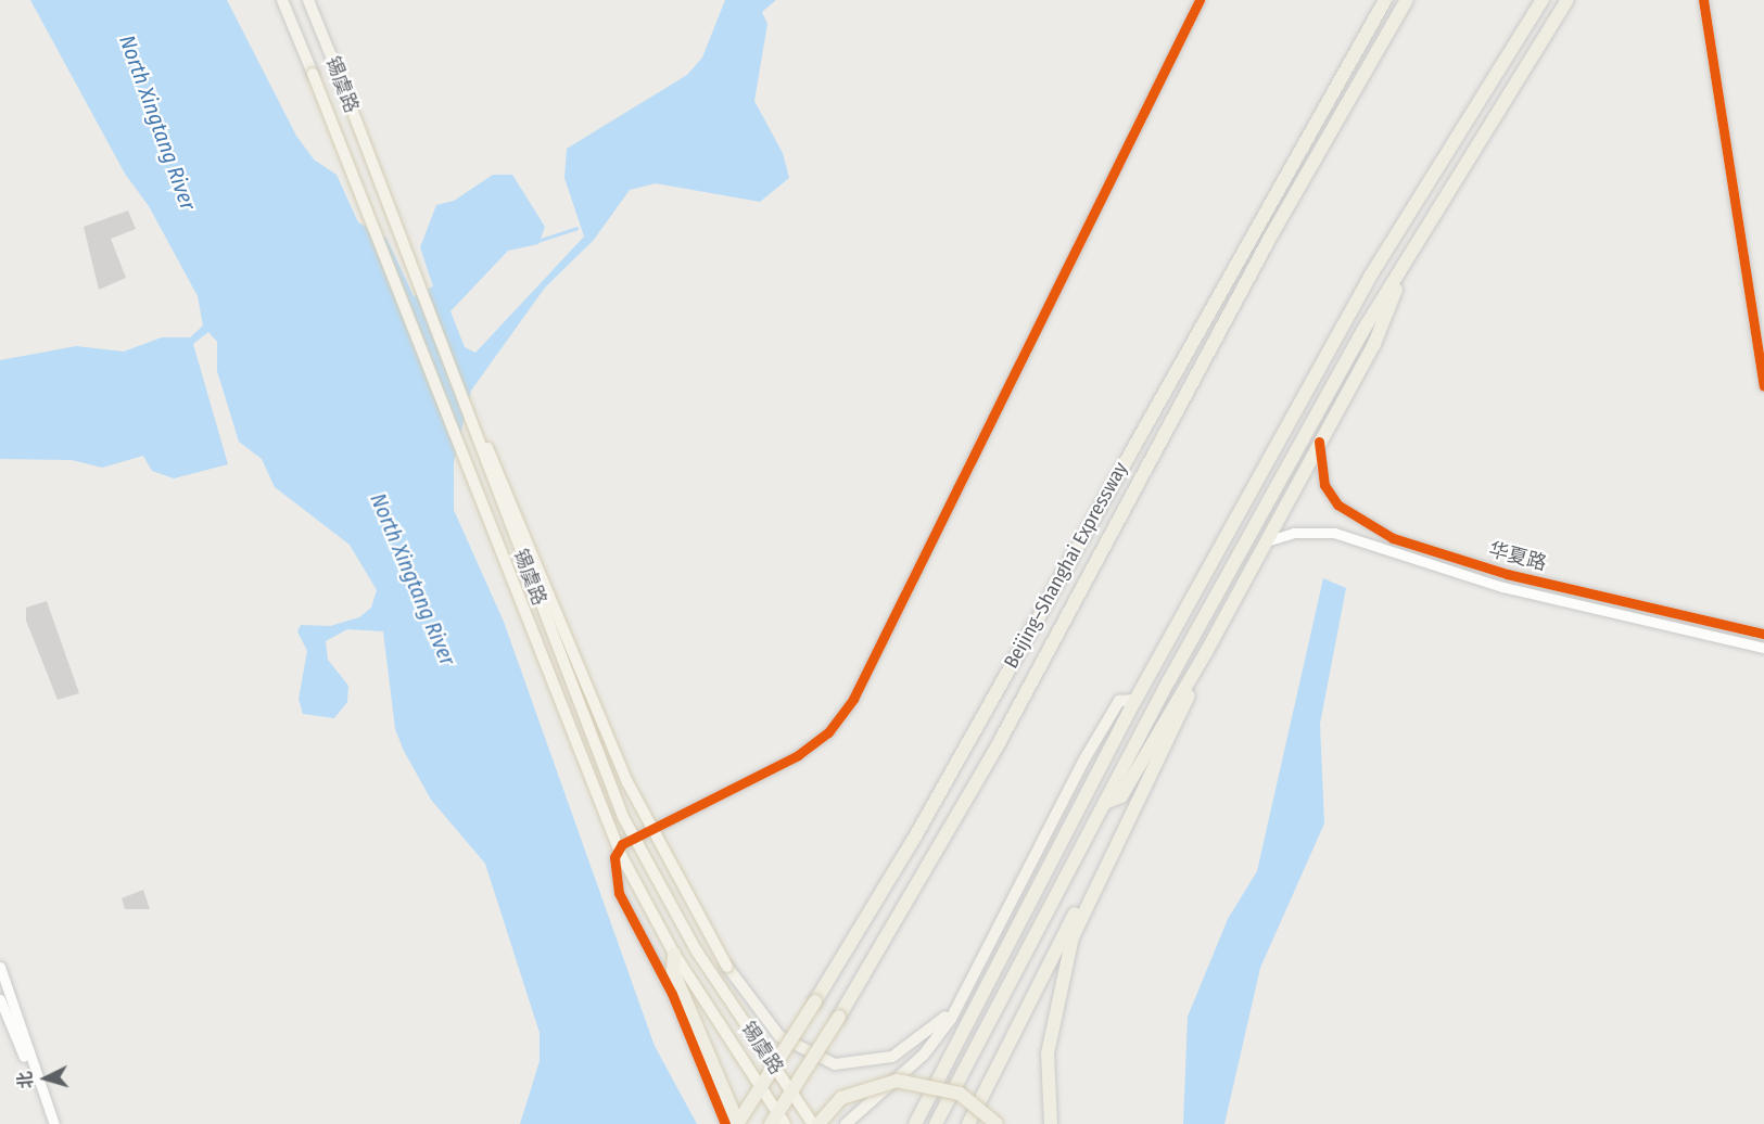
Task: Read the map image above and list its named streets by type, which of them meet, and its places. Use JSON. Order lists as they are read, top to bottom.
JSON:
{
  "streets": {
    "highway": ["Beijing–Shanghai Expressway"],
    "main road": ["锡虞路"],
    "street": ["华夏路"]
  },
  "water": ["North Xingtang River"],
  "north": "left"
}
